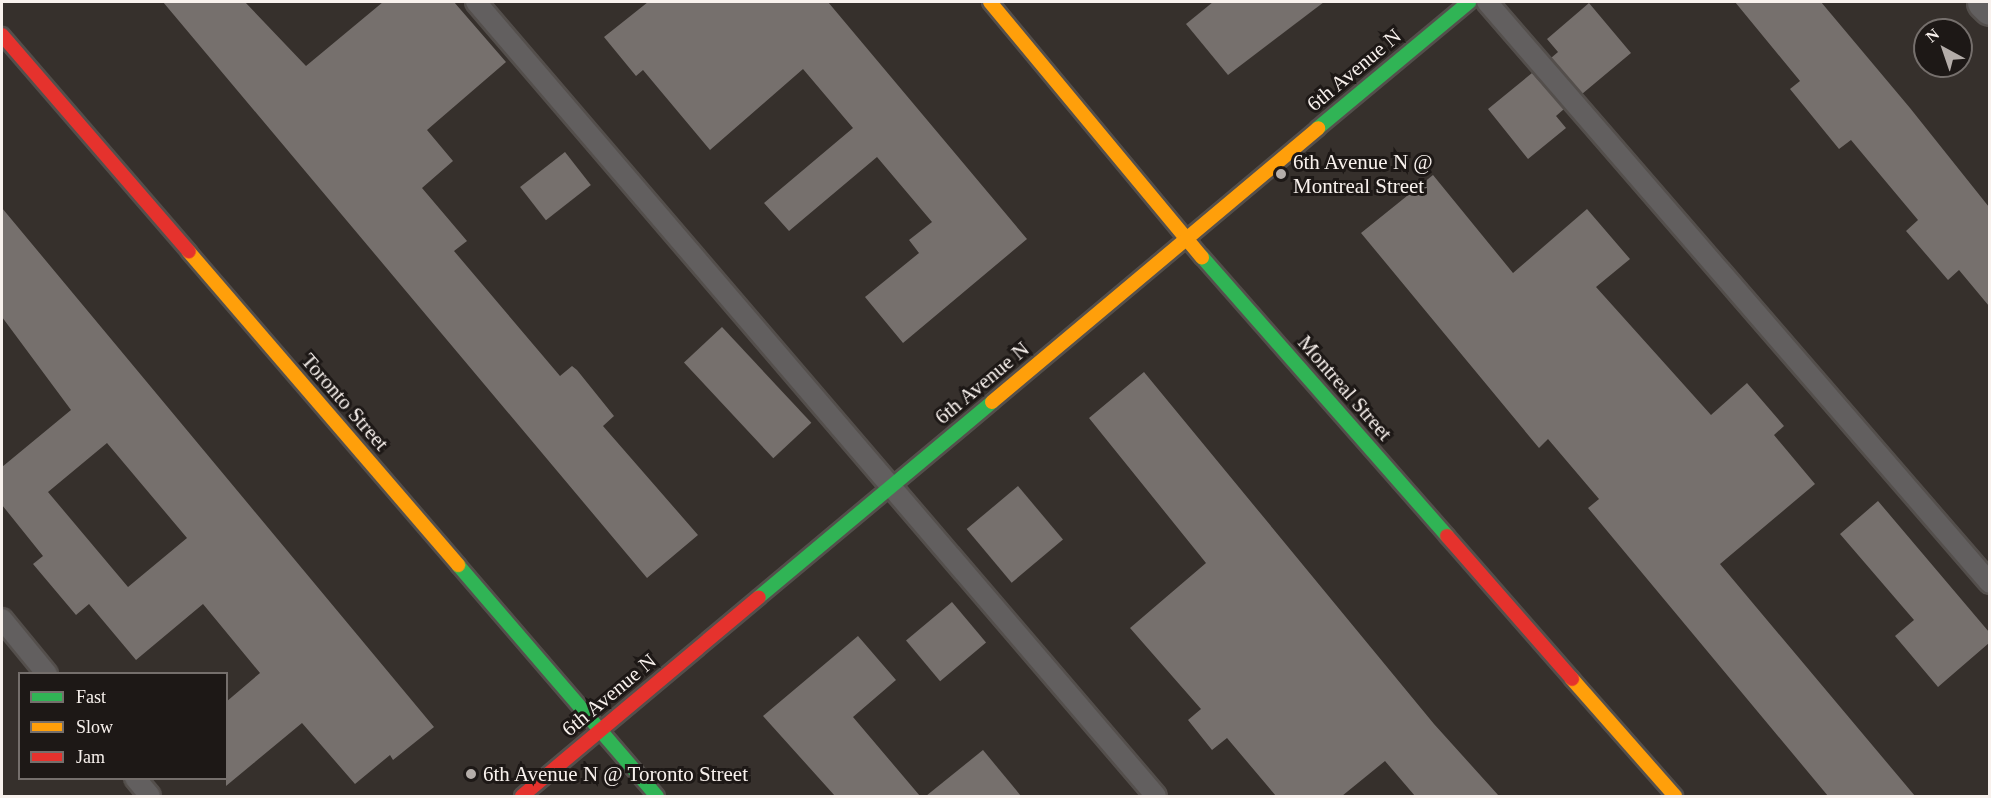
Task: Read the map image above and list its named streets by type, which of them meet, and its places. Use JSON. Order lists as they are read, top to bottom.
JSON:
{
  "streets": {
    "street": ["6th Avenue N", "Montreal Street", "Toronto Street"]
  },
  "crossings": [
    ["6th Avenue N", "Montreal Street"],
    ["6th Avenue N", "Toronto Street"]
  ],
  "places": ["6th Avenue N @ Montreal Street", "6th Avenue N @ Toronto Street"],
  "legend": ["Fast", "Slow", "Jam"],
  "north": "top left"
}
